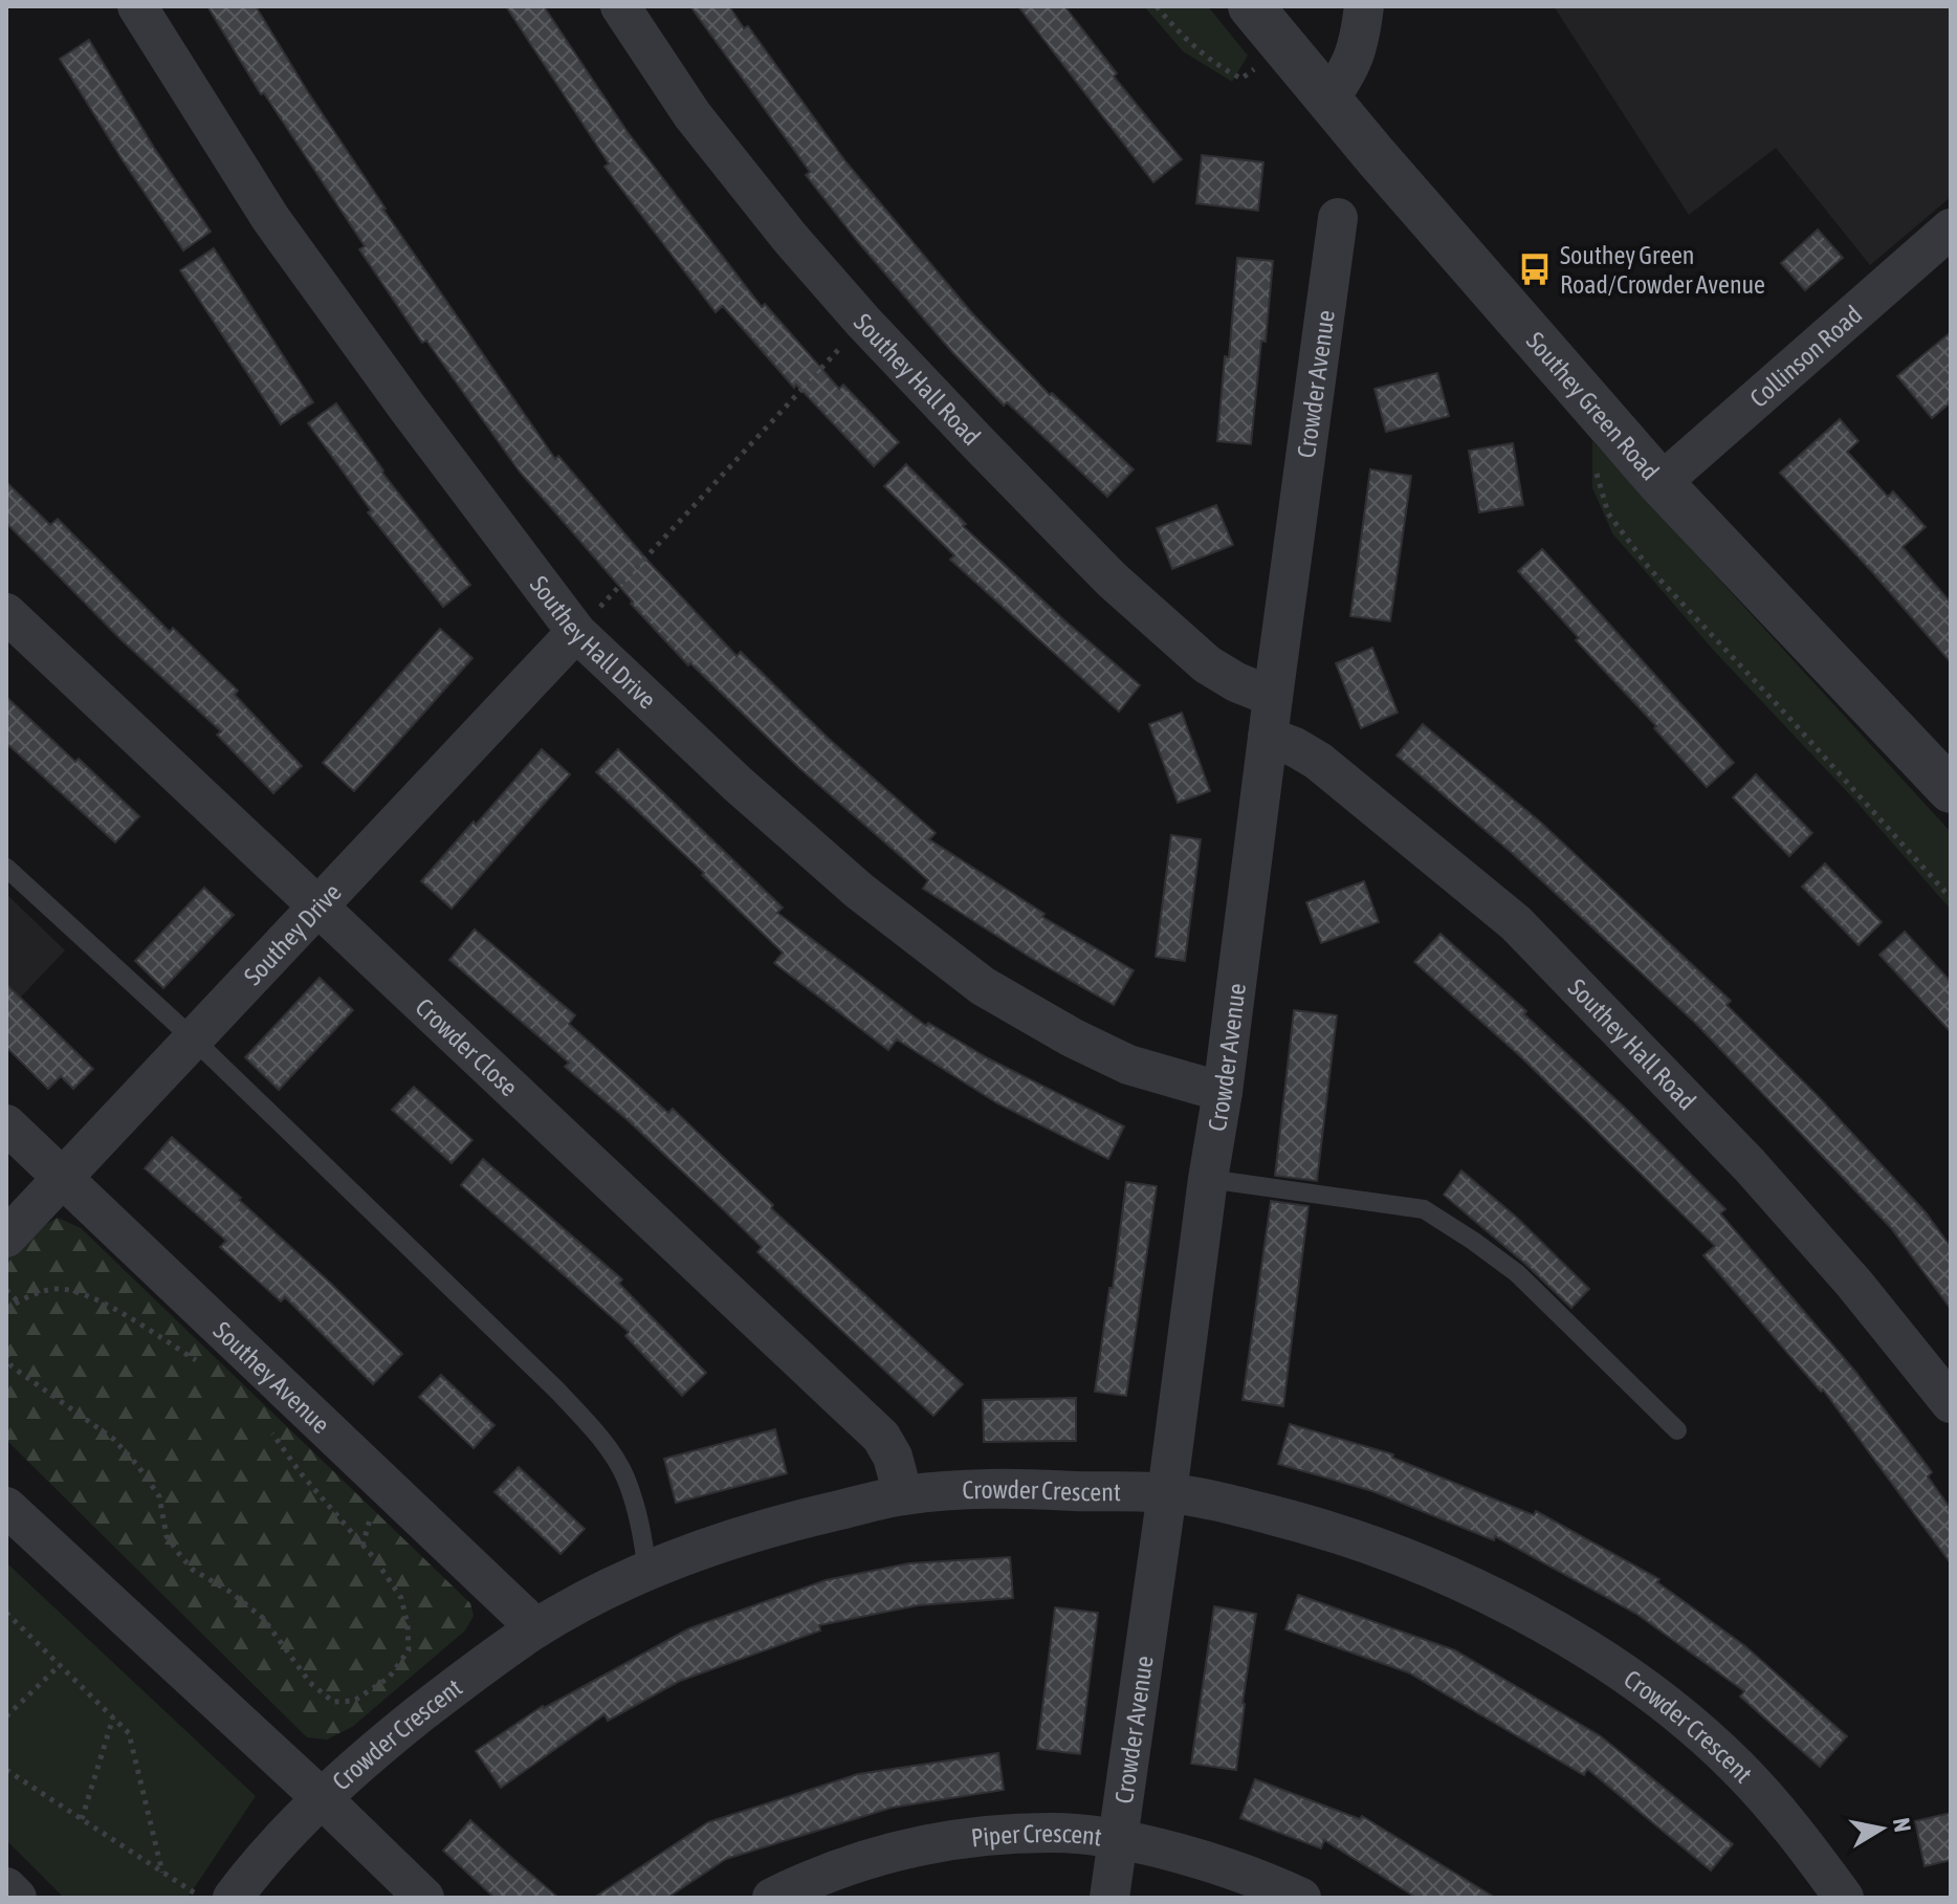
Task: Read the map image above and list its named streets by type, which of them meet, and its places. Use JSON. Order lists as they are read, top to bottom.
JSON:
{
  "streets": {
    "street": [
      "Collinson Road",
      "Southey Hall Road",
      "Crowder Avenue",
      "Southey Green Road",
      "Southey Hall Drive",
      "Southey Drive",
      "Crowder Close",
      "Southey Avenue",
      "Crowder Crescent",
      "Piper Crescent"
    ]
  },
  "crossings": [
    ["Collinson Road", "Southey Green Road"],
    ["Southey Hall Road", "Crowder Avenue"],
    ["Crowder Avenue", "Southey Hall Drive"],
    ["Crowder Avenue", "Crowder Crescent"],
    ["Crowder Avenue", "Piper Crescent"],
    ["Southey Hall Drive", "Southey Drive"],
    ["Southey Drive", "Crowder Close"],
    ["Southey Drive", "Southey Avenue"],
    ["Crowder Close", "Crowder Crescent"],
    ["Southey Avenue", "Crowder Crescent"]
  ],
  "places": {
    "bus stop": ["Southey Green Road/Crowder Avenue"]
  },
  "north": "right"
}
